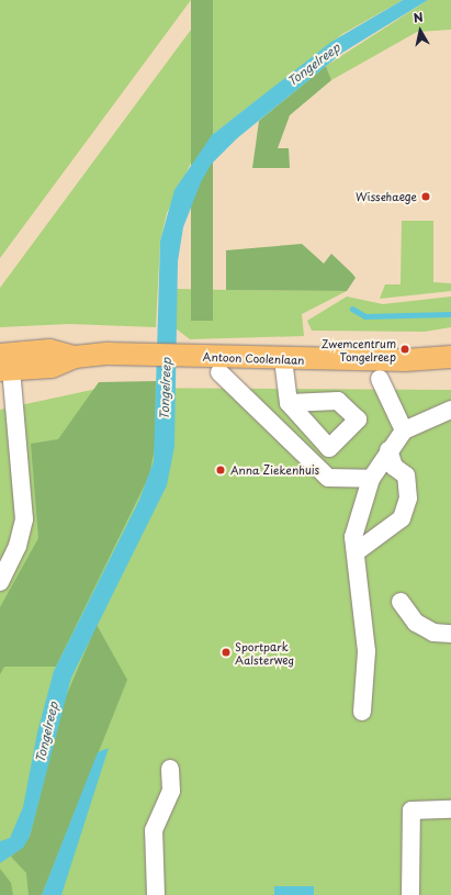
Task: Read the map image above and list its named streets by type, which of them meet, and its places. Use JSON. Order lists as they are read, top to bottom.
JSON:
{
  "streets": {
    "main road": ["Antoon Coolenlaan"]
  },
  "water": ["Tongelreep"],
  "places": [
    "Wissehaege",
    "Zwemcentrum Tongelreep",
    "Anna Ziekenhuis",
    "Sportpark Aalsterweg"
  ],
  "north": "top"
}
